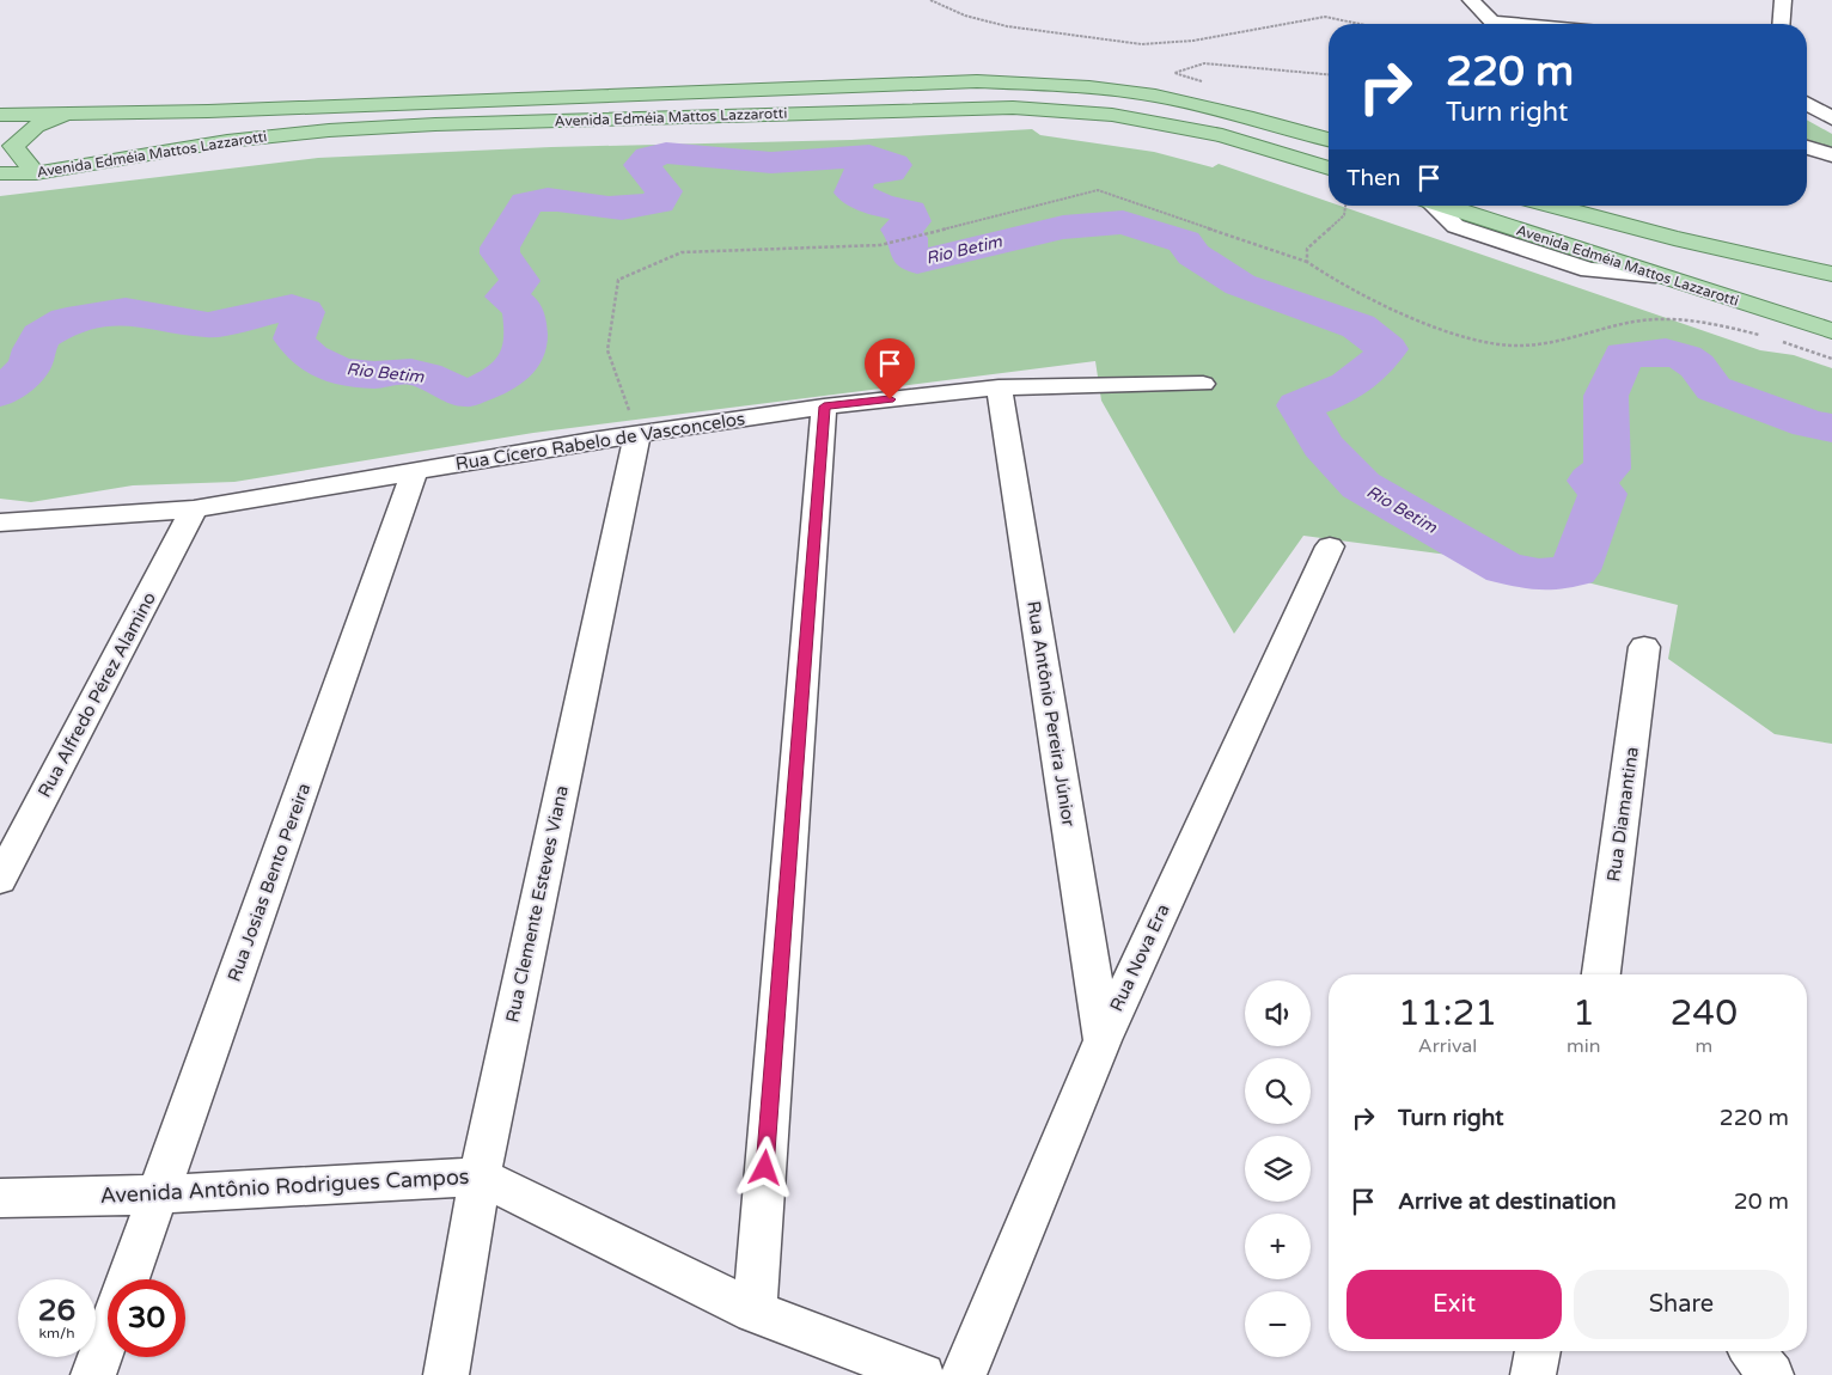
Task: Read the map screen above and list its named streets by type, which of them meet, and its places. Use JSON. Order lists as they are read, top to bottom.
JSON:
{
  "streets": {
    "main road": ["Avenida Edméia Mattos Lazzarotti"],
    "street": [
      "Rua Cícero Rabelo de Vasconcelos",
      "Rua Alfredo Pérez Alamino",
      "Rua Antônio Pereira Júnior",
      "Rua Diamantina",
      "Rua Josias Bento Pereira",
      "Rua Clemente Esteves Viana",
      "Rua Nova Era",
      "Avenida Antônio Rodrigues Campos"
    ]
  },
  "crossings": [
    ["Rua Cícero Rabelo de Vasconcelos", "Rua Alfredo Pérez Alamino"],
    ["Rua Cícero Rabelo de Vasconcelos", "Rua Antônio Pereira Júnior"],
    ["Rua Cícero Rabelo de Vasconcelos", "Rua Josias Bento Pereira"],
    ["Rua Cícero Rabelo de Vasconcelos", "Rua Clemente Esteves Viana"],
    ["Rua Antônio Pereira Júnior", "Rua Nova Era"],
    ["Rua Josias Bento Pereira", "Avenida Antônio Rodrigues Campos"],
    ["Rua Clemente Esteves Viana", "Avenida Antônio Rodrigues Campos"]
  ],
  "water": ["Rio Betim"],
  "page": {
    "turn": ["220 m", "Turn right"],
    "then": "Then",
    "eta": [
      "11:21",
      "Arrival",
      "1",
      "min",
      "240",
      "m"
    ],
    "map_buttons": ["+", "−"],
    "list": [
      {
        "name": "Turn right",
        "value": "220 m"
      },
      {
        "name": "Arrive at destination",
        "value": "20 m"
      }
    ],
    "buttons": ["Exit", "Share"],
    "speed": "26 km/h",
    "limit": "30"
  }
}
